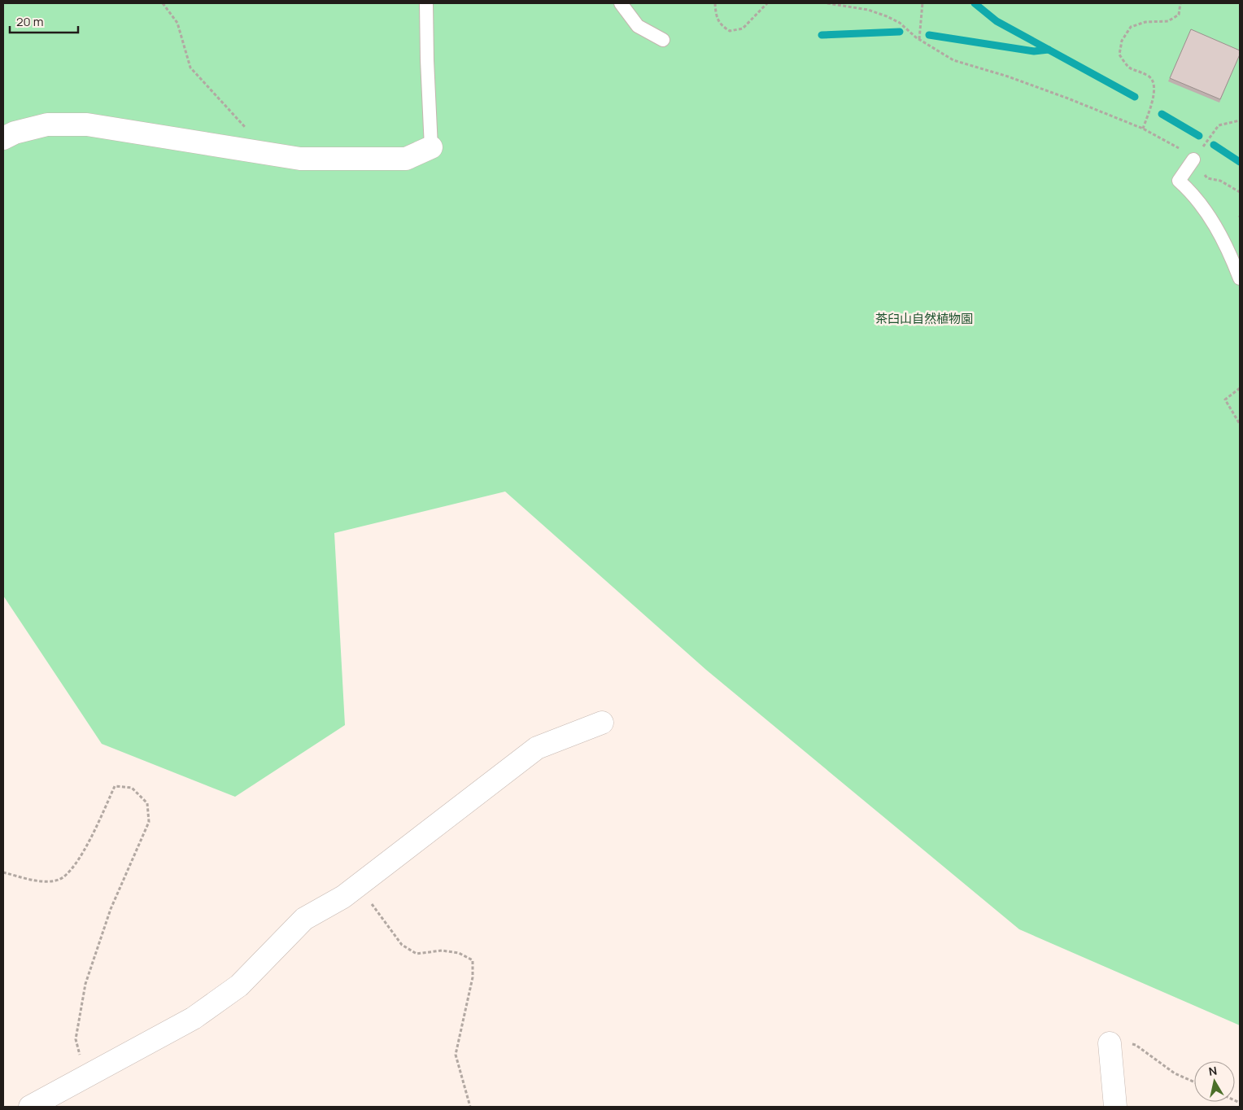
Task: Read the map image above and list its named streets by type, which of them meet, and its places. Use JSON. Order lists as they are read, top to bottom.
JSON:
{
  "parks": ["茶臼山自然植物園"],
  "scale_bar": "20 m",
  "north": "top"
}
